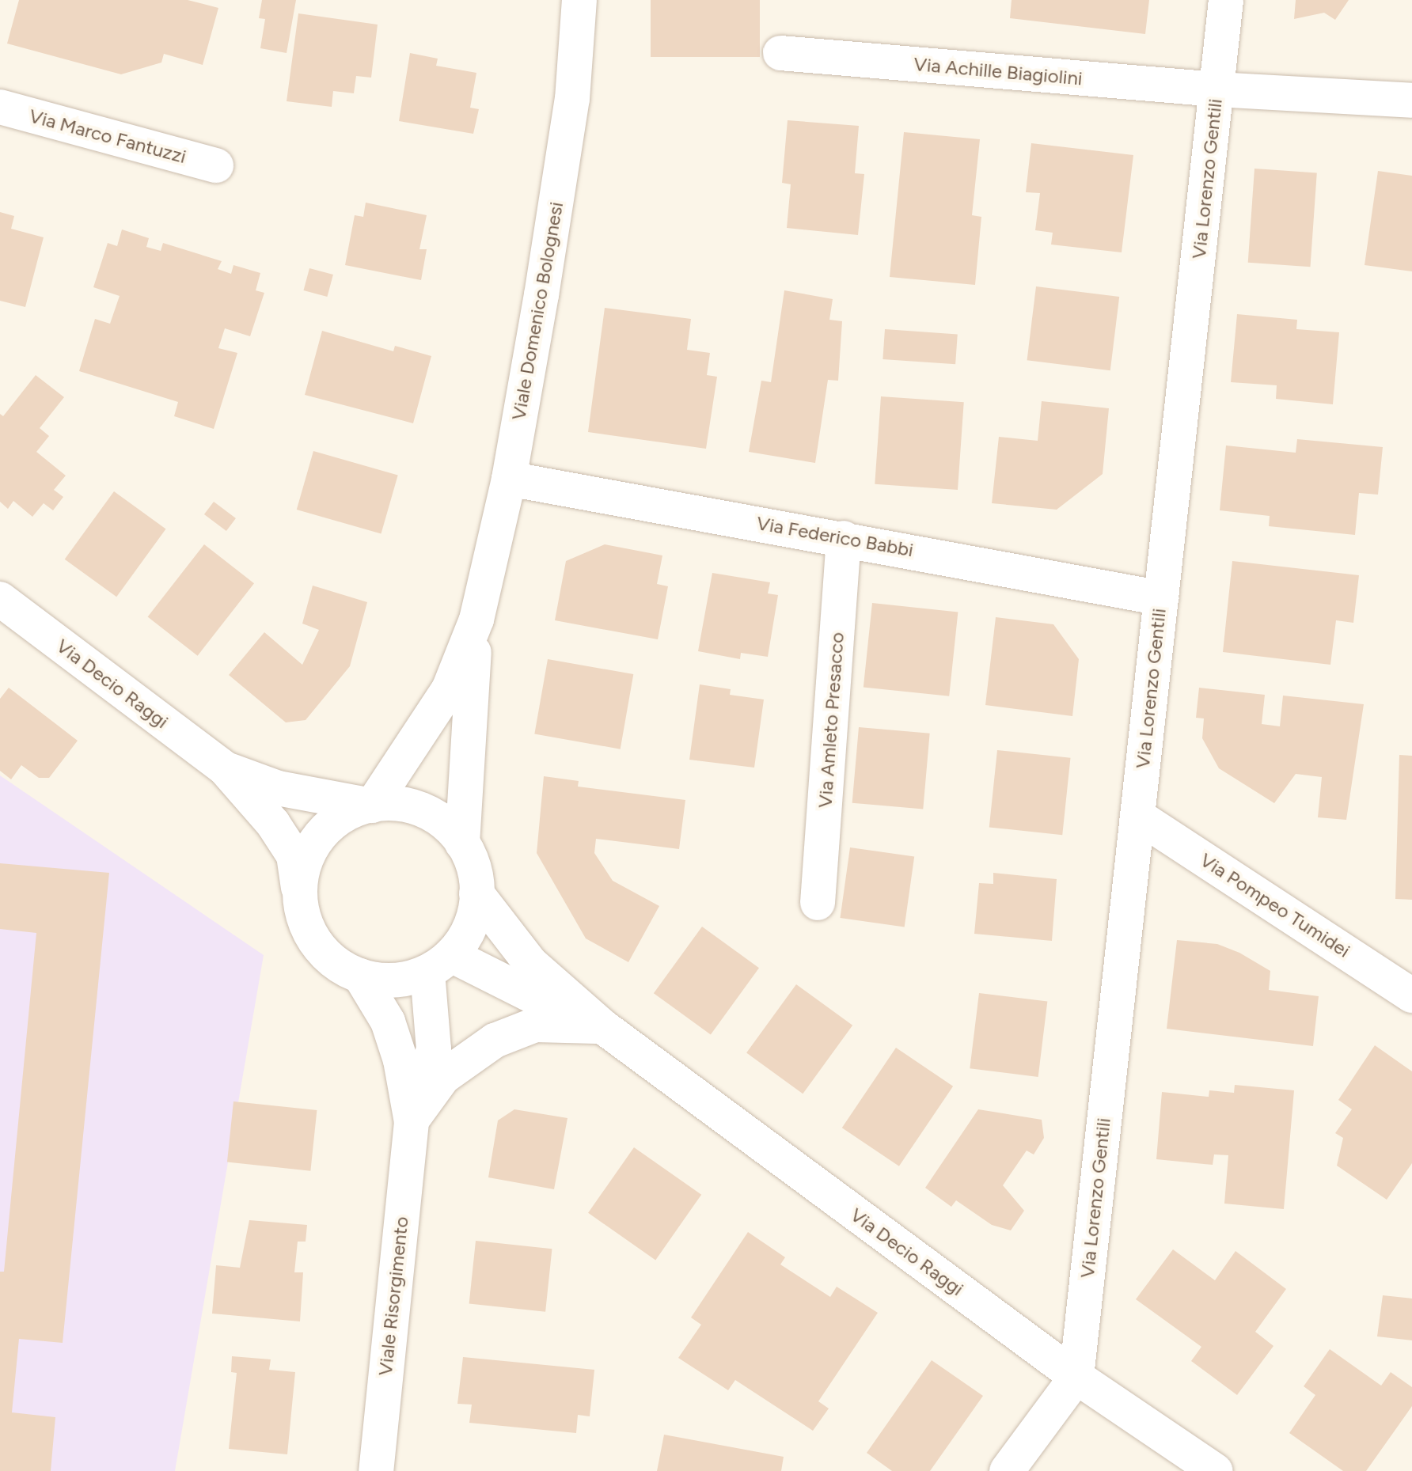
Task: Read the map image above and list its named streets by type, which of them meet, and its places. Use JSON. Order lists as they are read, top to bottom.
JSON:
{
  "streets": {
    "street": [
      "Via Achille Biagiolini",
      "Via Marco Fantuzzi",
      "Via Lorenzo Gentili",
      "Viale Domenico Bolognesi",
      "Via Federico Babbi",
      "Via Decio Raggi",
      "Via Amleto Presacco",
      "Via Pompeo Tumidei",
      "Viale Risorgimento"
    ]
  },
  "crossings": [
    ["Via Achille Biagiolini", "Via Lorenzo Gentili"],
    ["Via Lorenzo Gentili", "Via Federico Babbi"],
    ["Via Lorenzo Gentili", "Via Decio Raggi"],
    ["Via Lorenzo Gentili", "Via Pompeo Tumidei"],
    ["Viale Domenico Bolognesi", "Via Federico Babbi"],
    ["Viale Domenico Bolognesi", "Via Decio Raggi"],
    ["Viale Domenico Bolognesi", "Viale Risorgimento"],
    ["Via Federico Babbi", "Via Amleto Presacco"],
    ["Via Decio Raggi", "Viale Risorgimento"]
  ]
}
